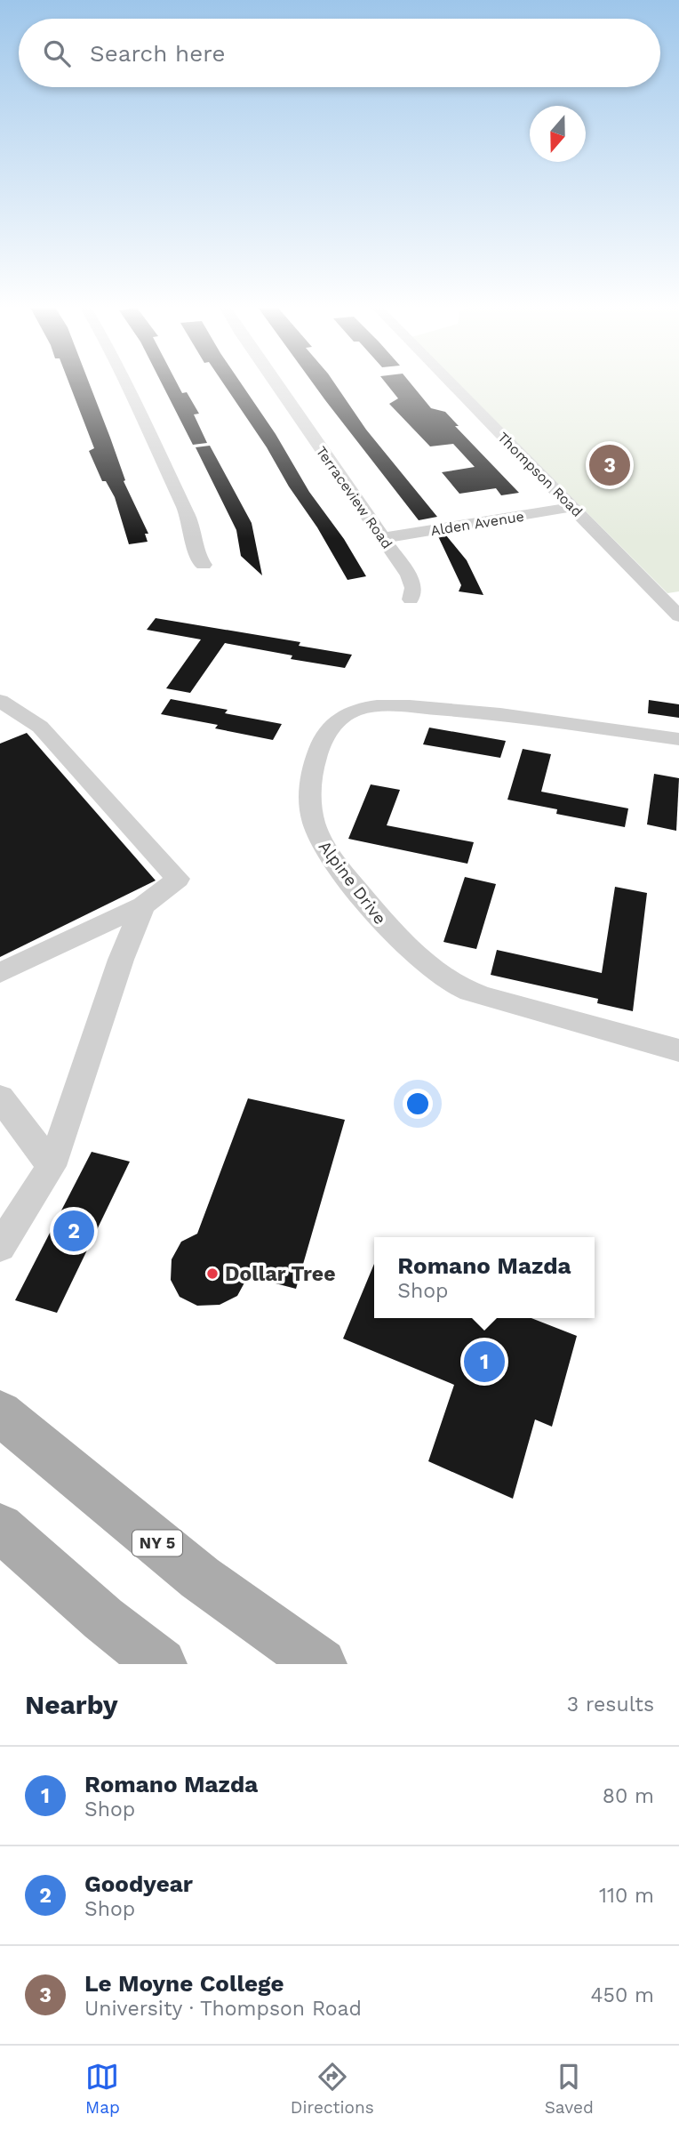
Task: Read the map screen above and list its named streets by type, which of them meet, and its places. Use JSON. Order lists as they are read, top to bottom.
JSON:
{
  "streets": {
    "main road": ["NY 5"],
    "street": [
      "Thompson Road",
      "Terraceview Road",
      "Alden Avenue",
      "Alpine Drive"
    ]
  },
  "crossings": [
    ["Thompson Road", "Alden Avenue"],
    ["Terraceview Road", "Alden Avenue"]
  ],
  "places": ["Dollar Tree"],
  "north": "bottom",
  "page": {
    "search": "Search here",
    "pins": ["3", "2", "1"],
    "popup": ["Romano Mazda", "Shop"],
    "heading": ["Nearby", "3 results"],
    "list": [
      {
        "mark": "1",
        "name": "Romano Mazda",
        "note": "Shop",
        "value": "80 m"
      },
      {
        "mark": "2",
        "name": "Goodyear",
        "note": "Shop",
        "value": "110 m"
      },
      {
        "mark": "3",
        "name": "Le Moyne College",
        "note": "University · Thompson Road",
        "value": "450 m"
      }
    ],
    "nav": ["Map", "Directions", "Saved"]
  }
}
